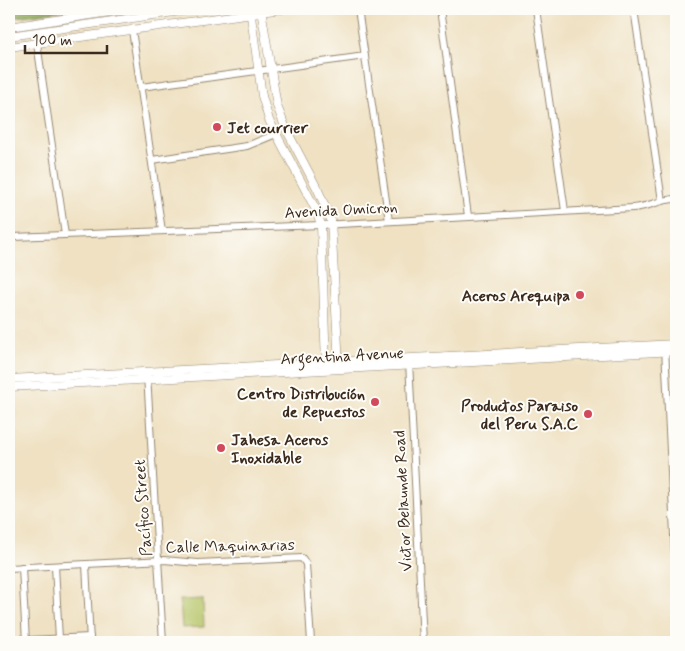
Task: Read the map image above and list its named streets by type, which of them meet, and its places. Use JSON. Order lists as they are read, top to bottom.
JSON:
{
  "streets": {
    "main road": ["Argentina Avenue"],
    "street": [
      "Avenida Omicron",
      "Victor Belaunde Road",
      "Pacífico Street",
      "Calle Maquinarias"
    ]
  },
  "crossings": [
    ["Argentina Avenue", "Victor Belaunde Road"],
    ["Argentina Avenue", "Pacífico Street"],
    ["Pacífico Street", "Calle Maquinarias"]
  ],
  "places": [
    "Jet courrier",
    "Aceros Arequipa",
    "Centro Distribución de Repuestos",
    "Productos Paraiso del Peru S.A.C",
    "Jahesa Aceros Inoxidable"
  ],
  "scale_bar": "100 m"
}
